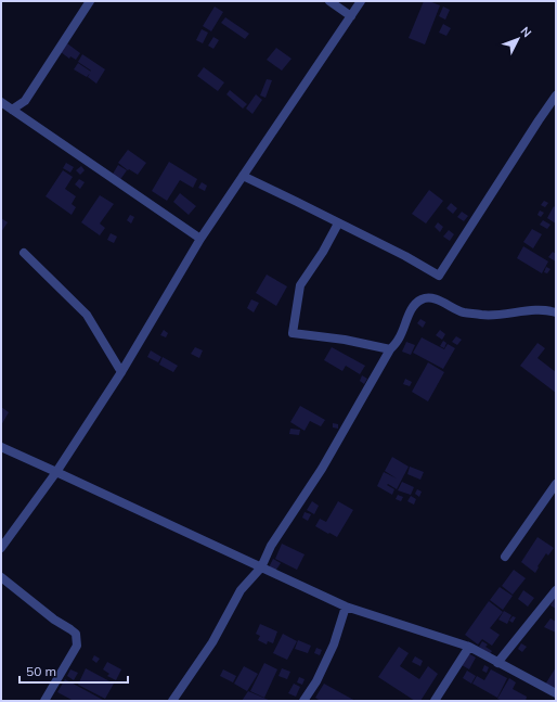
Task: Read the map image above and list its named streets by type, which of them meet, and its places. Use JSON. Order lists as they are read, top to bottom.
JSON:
{
  "scale_bar": "50 m",
  "north": "top right"
}
